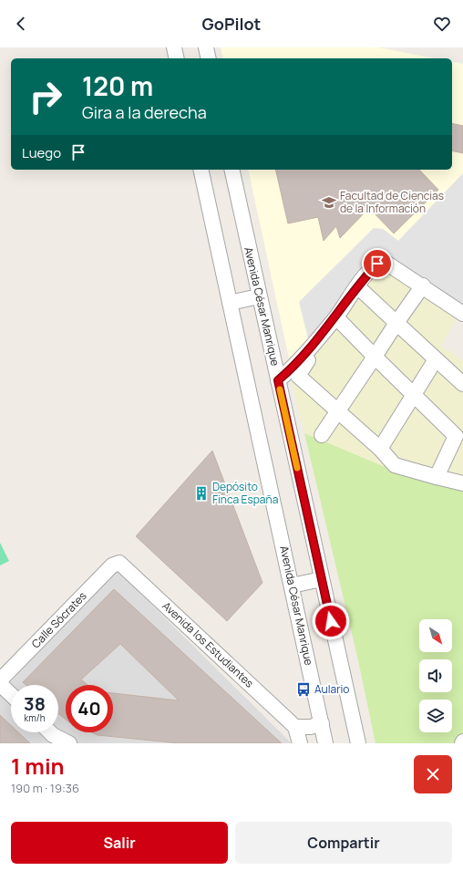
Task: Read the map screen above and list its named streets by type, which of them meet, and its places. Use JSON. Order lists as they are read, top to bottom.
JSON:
{
  "streets": {
    "street": ["Avenida César Manrique", "Calle Sócrates", "Avenida los Estudiantes"]
  },
  "crossings": [
    ["Calle Sócrates", "Avenida los Estudiantes"]
  ],
  "places": {
    "school or university": ["Facultad de Ciencias de la Información"],
    "building": ["Depósito Finca España"],
    "bus stop": ["Aulario"]
  },
  "north": "bottom right",
  "page": {
    "header": "GoPilot",
    "turn": ["120 m", "Gira a la derecha"],
    "then": "Luego",
    "speed": "38 km/h",
    "limit": "40",
    "heading": ["1 min", "190 m · 19:36"],
    "buttons": ["Salir", "Compartir"]
  }
}
